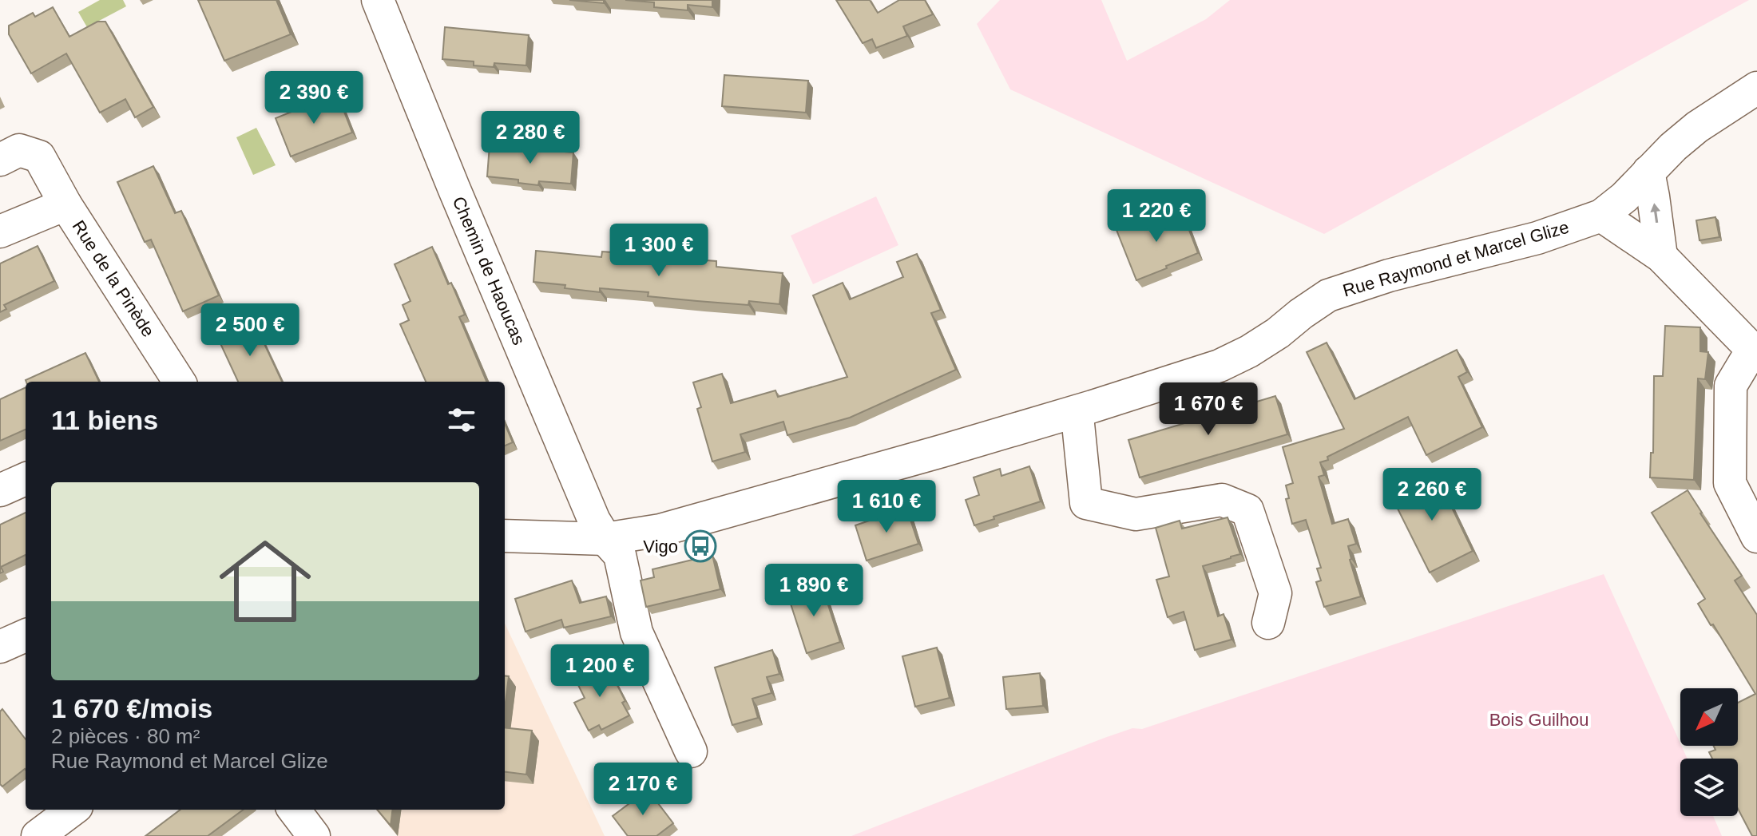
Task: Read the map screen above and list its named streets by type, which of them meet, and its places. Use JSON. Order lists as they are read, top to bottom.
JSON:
{
  "streets": {
    "street": ["Rue Raymond et Marcel Glize", "Chemin de Haoucas", "Rue de la Pinède"]
  },
  "crossings": [
    ["Rue Raymond et Marcel Glize", "Chemin de Haoucas"]
  ],
  "parks": ["Bois Guilhou"],
  "places": {
    "bus stop": ["Vigo"]
  },
  "north": "bottom left",
  "page": {
    "price": [
      "2 390 €",
      "2 280 €",
      "1 220 €",
      "1 300 €",
      "2 500 €",
      "1 670 €",
      "2 260 €",
      "1 610 €",
      "1 890 €",
      "1 200 €",
      "2 170 €"
    ],
    "heading": "11 biens",
    "list": [
      {
        "name": "1 670 €/mois",
        "note": "2 pièces · 80 m² · Rue Raymond et Marcel Glize"
      }
    ]
  }
}
